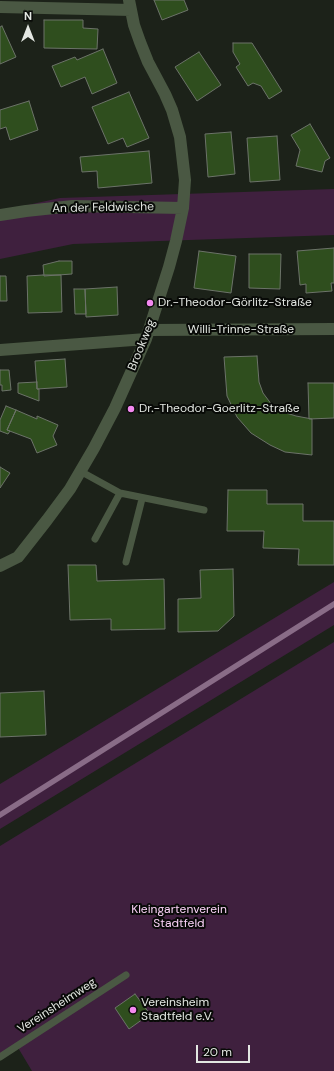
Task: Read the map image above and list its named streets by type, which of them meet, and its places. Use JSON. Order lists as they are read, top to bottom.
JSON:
{
  "streets": {
    "street": ["An der Feldwische", "Willi-Trinne-Straße", "Brookweg"],
    "lane": ["Vereinsheimweg"]
  },
  "crossings": [
    ["An der Feldwische", "Brookweg"],
    ["Willi-Trinne-Straße", "Brookweg"]
  ],
  "parks": ["Kleingartenverein Stadtfeld"],
  "places": ["Dr.-Theodor-Görlitz-Straße", "Dr.-Theodor-Goerlitz-Straße", "Vereinsheim Stadtfeld e.V."],
  "scale_bar": "20 m",
  "north": "top"
}
